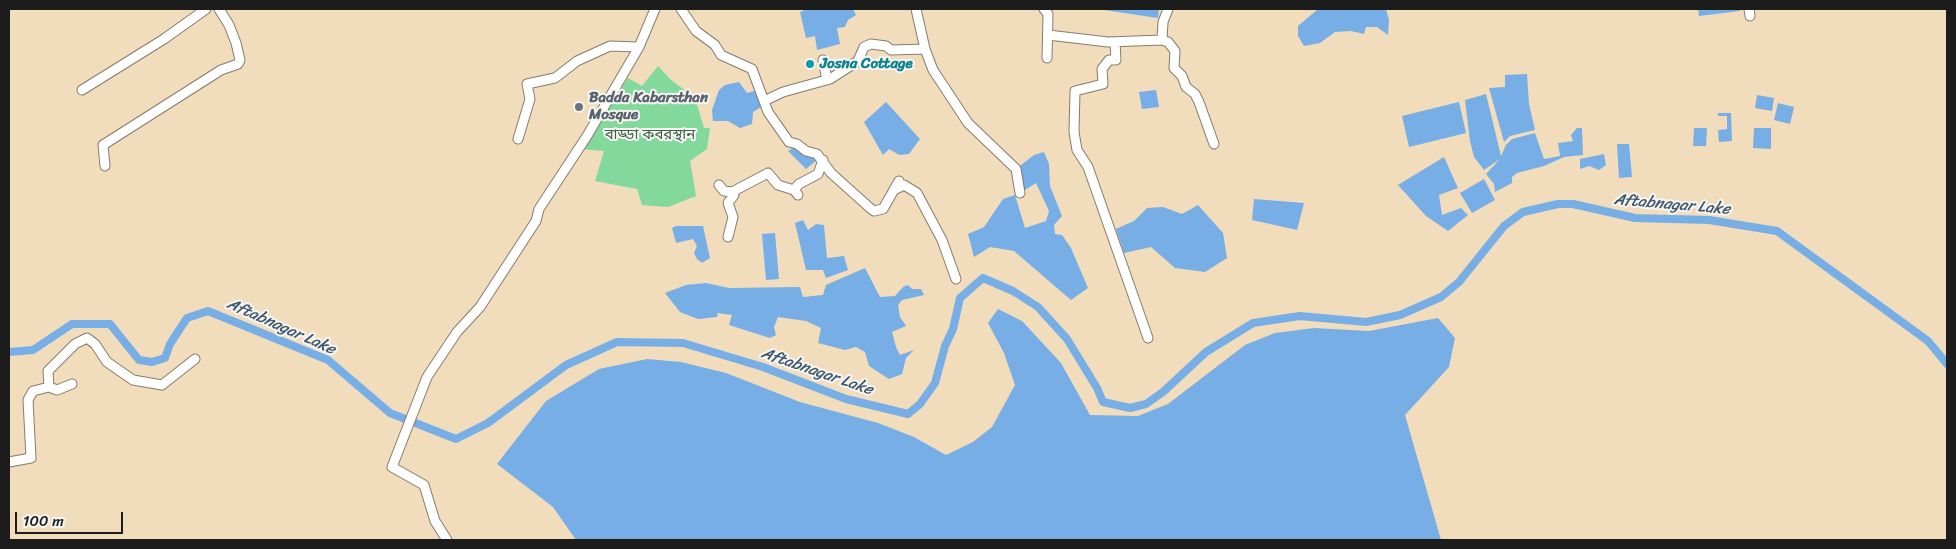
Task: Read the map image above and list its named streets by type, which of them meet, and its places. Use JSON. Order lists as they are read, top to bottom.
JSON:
{
  "water": ["Aftabnagar Lake"],
  "parks": ["বাড্ডা কবরস্থান"],
  "places": ["Josna Cottage", "Badda Kabarsthan Mosque"],
  "scale_bar": "100 m"
}
